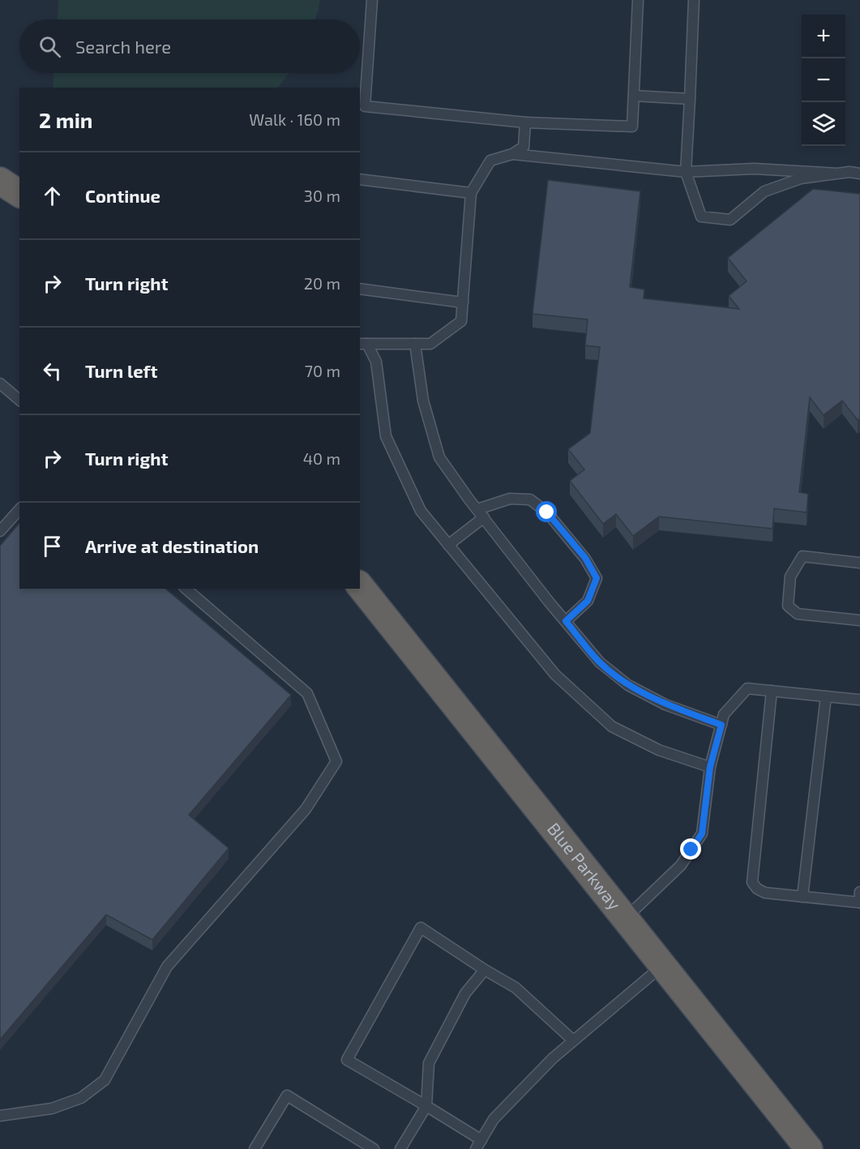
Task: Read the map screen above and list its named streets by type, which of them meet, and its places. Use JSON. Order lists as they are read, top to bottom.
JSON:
{
  "streets": {
    "highway": ["Blue Parkway"]
  },
  "page": {
    "map_buttons": ["+", "−"],
    "search": "Search here",
    "heading": ["2 min", "Walk · 160 m"],
    "list": [
      ["Continue", "30 m"],
      ["Turn right", "20 m"],
      ["Turn left", "70 m"],
      ["Turn right", "40 m"],
      "Arrive at destination"
    ]
  }
}
